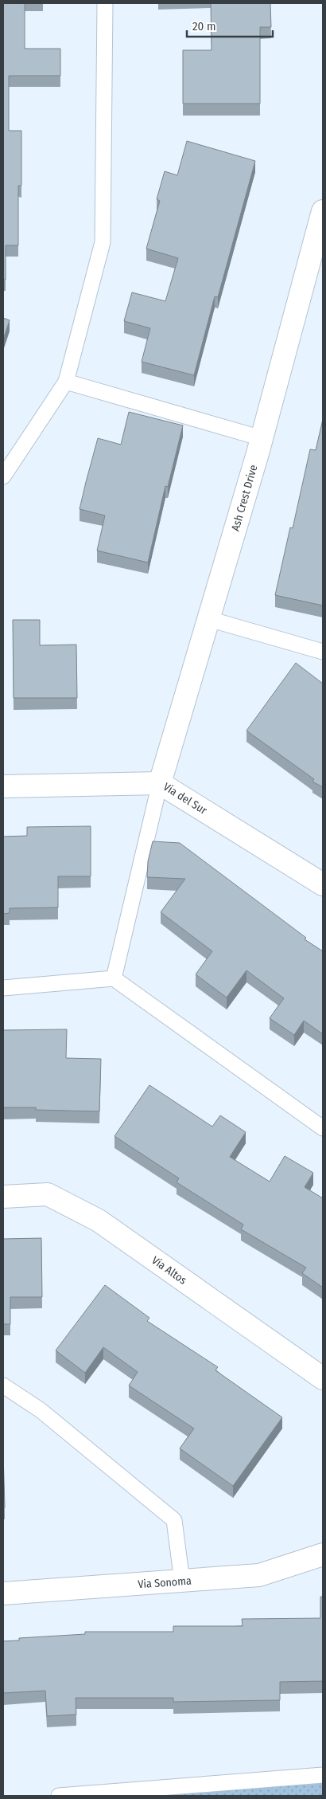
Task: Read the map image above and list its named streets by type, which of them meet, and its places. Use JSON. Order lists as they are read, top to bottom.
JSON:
{
  "streets": {
    "street": [
      "Ash Crest Drive",
      "Via del Sur",
      "Via Altos",
      "Via Sonoma"
    ]
  },
  "crossings": [
    ["Ash Crest Drive", "Via del Sur"]
  ],
  "scale_bar": "20 m"
}
